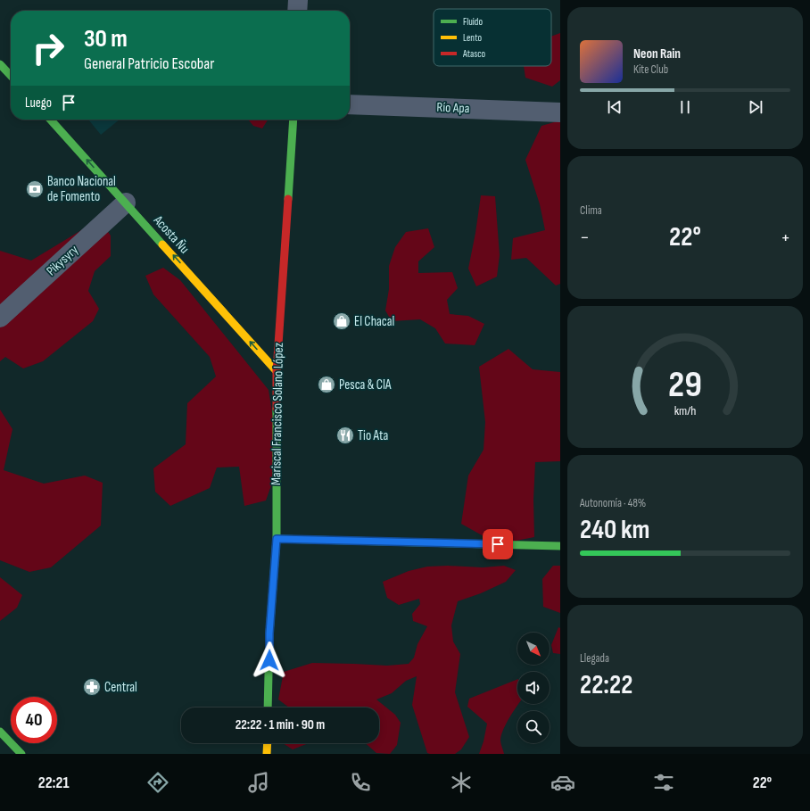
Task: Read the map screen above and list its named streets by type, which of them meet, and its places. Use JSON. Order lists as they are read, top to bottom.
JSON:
{
  "streets": {
    "street": [
      "Río Apa",
      "Acosta Ñu",
      "Pikysyry",
      "Mariscal Francisco Solano López"
    ]
  },
  "crossings": [
    ["Acosta Ñu", "Pikysyry"],
    ["Acosta Ñu", "Mariscal Francisco Solano López"]
  ],
  "one_way": ["Acosta Ñu"],
  "places": {
    "bank": ["Banco Nacional de Fomento"],
    "shop": ["El Chacal", "Pesca & CIA"],
    "restaurant": ["Tio Ata"],
    "pharmacy": ["Central"]
  },
  "legend": ["Fluido", "Lento", "Atasco"],
  "north": "bottom right",
  "page": {
    "turn": ["30 m", "General Patricio Escobar"],
    "song": ["Neon Rain", "Kite Club"],
    "then": "Luego",
    "tile": [
      "Clima",
      ["Autonomía · 48%", "240 km"],
      ["Llegada", "22:22"]
    ],
    "heat": ["−", "22°", "+"],
    "limit": "40",
    "trip": "22:22 · 1 min · 90 m",
    "tabs": ["22:21", "22°"],
    "gauge": ["29", "km/h"]
  }
}
